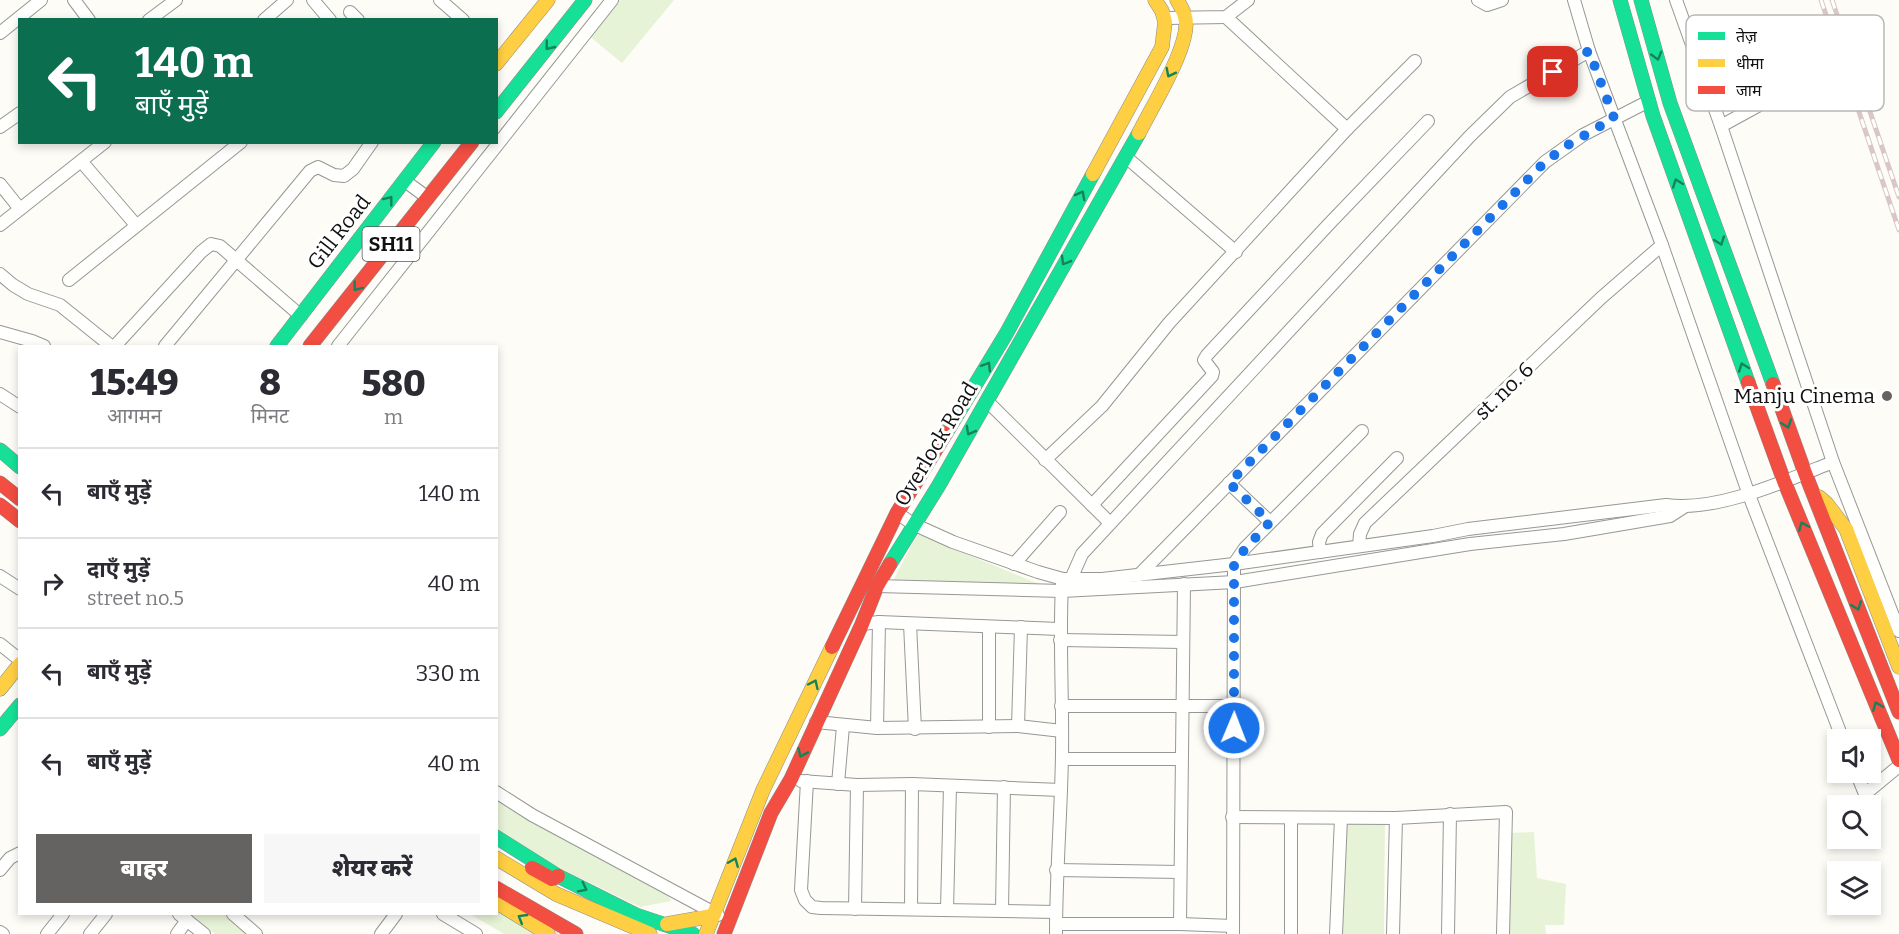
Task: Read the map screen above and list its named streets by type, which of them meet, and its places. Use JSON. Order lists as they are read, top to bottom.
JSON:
{
  "streets": {
    "main road": ["Gill Road", "SH11", "Overlock Road"],
    "street": ["st. no. 6"]
  },
  "places": ["Manju Cinema"],
  "legend": ["तेज़", "धीमा", "जाम"],
  "page": {
    "turn": ["140 m", "बाएँ मुड़ें"],
    "eta": [
      "15:49",
      "आगमन",
      "8",
      "मिनट",
      "580",
      "m"
    ],
    "list": [
      {
        "name": "बाएँ मुड़ें",
        "value": "140 m"
      },
      {
        "name": "दाएँ मुड़ें",
        "note": "street no.5",
        "value": "40 m"
      },
      {
        "name": "बाएँ मुड़ें",
        "value": "330 m"
      },
      {
        "name": "बाएँ मुड़ें",
        "value": "40 m"
      }
    ],
    "buttons": ["बाहर", "शेयर करें"]
  }
}
